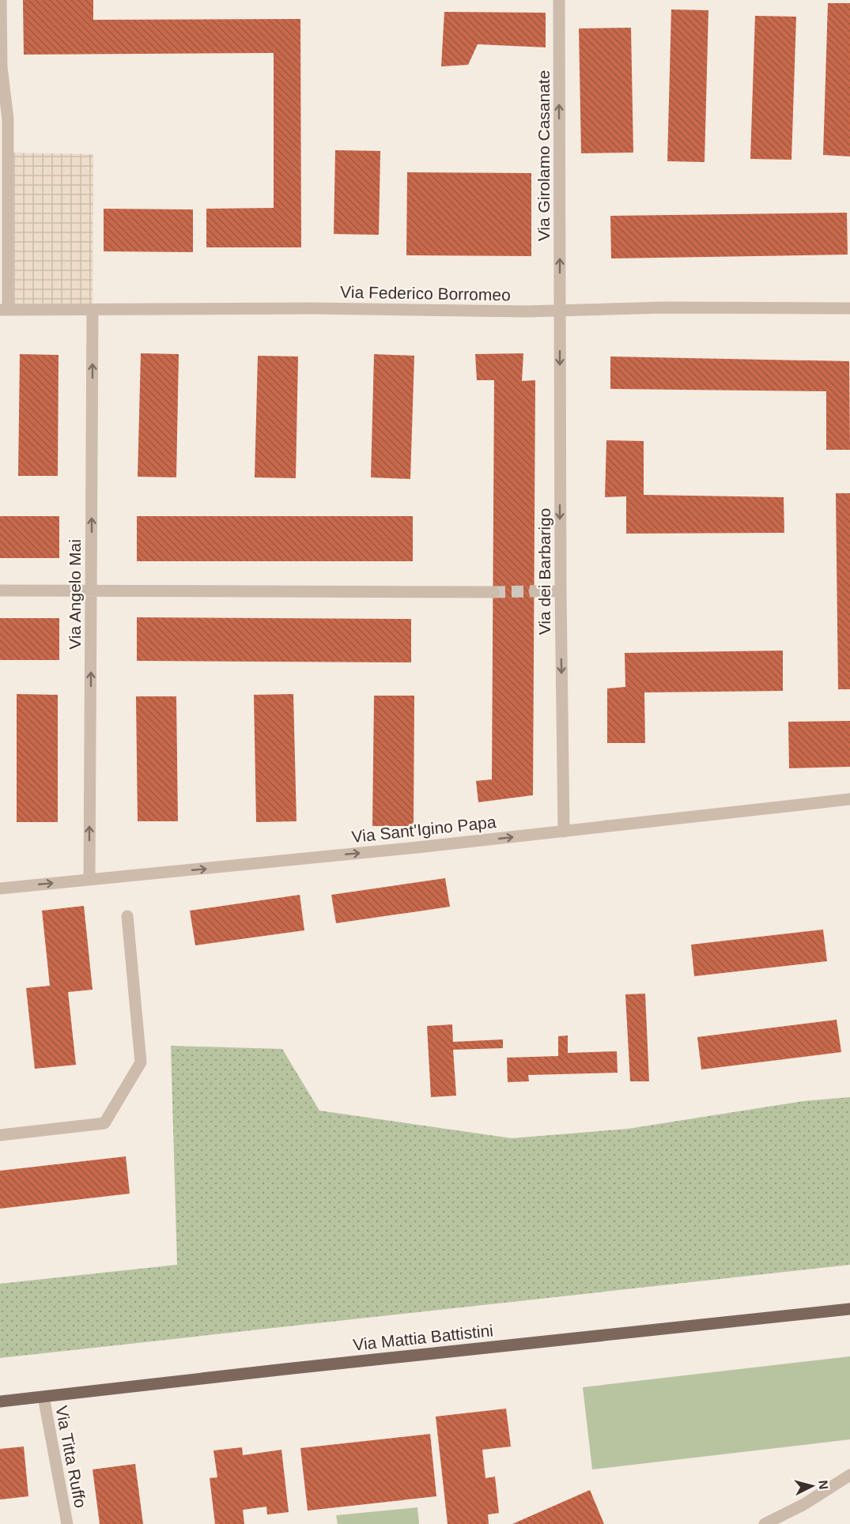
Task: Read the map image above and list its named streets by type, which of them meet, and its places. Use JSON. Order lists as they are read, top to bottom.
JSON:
{
  "streets": {
    "main road": ["Via Mattia Battistini"],
    "street": [
      "Via Girolamo Casanate",
      "Via Federico Borromeo",
      "Via dei Barbarigo",
      "Via Angelo Mai",
      "Via Sant'Igino Papa",
      "Via Titta Ruffo"
    ]
  },
  "crossings": [
    ["Via Girolamo Casanate", "Via Federico Borromeo"],
    ["Via Girolamo Casanate", "Via dei Barbarigo"],
    ["Via Federico Borromeo", "Via dei Barbarigo"],
    ["Via Federico Borromeo", "Via Angelo Mai"],
    ["Via dei Barbarigo", "Via Sant'Igino Papa"],
    ["Via Angelo Mai", "Via Sant'Igino Papa"],
    ["Via Mattia Battistini", "Via Titta Ruffo"]
  ],
  "one_way": [
    "Via Girolamo Casanate",
    "Via dei Barbarigo",
    "Via Angelo Mai",
    "Via Sant'Igino Papa"
  ],
  "north": "right"
}
